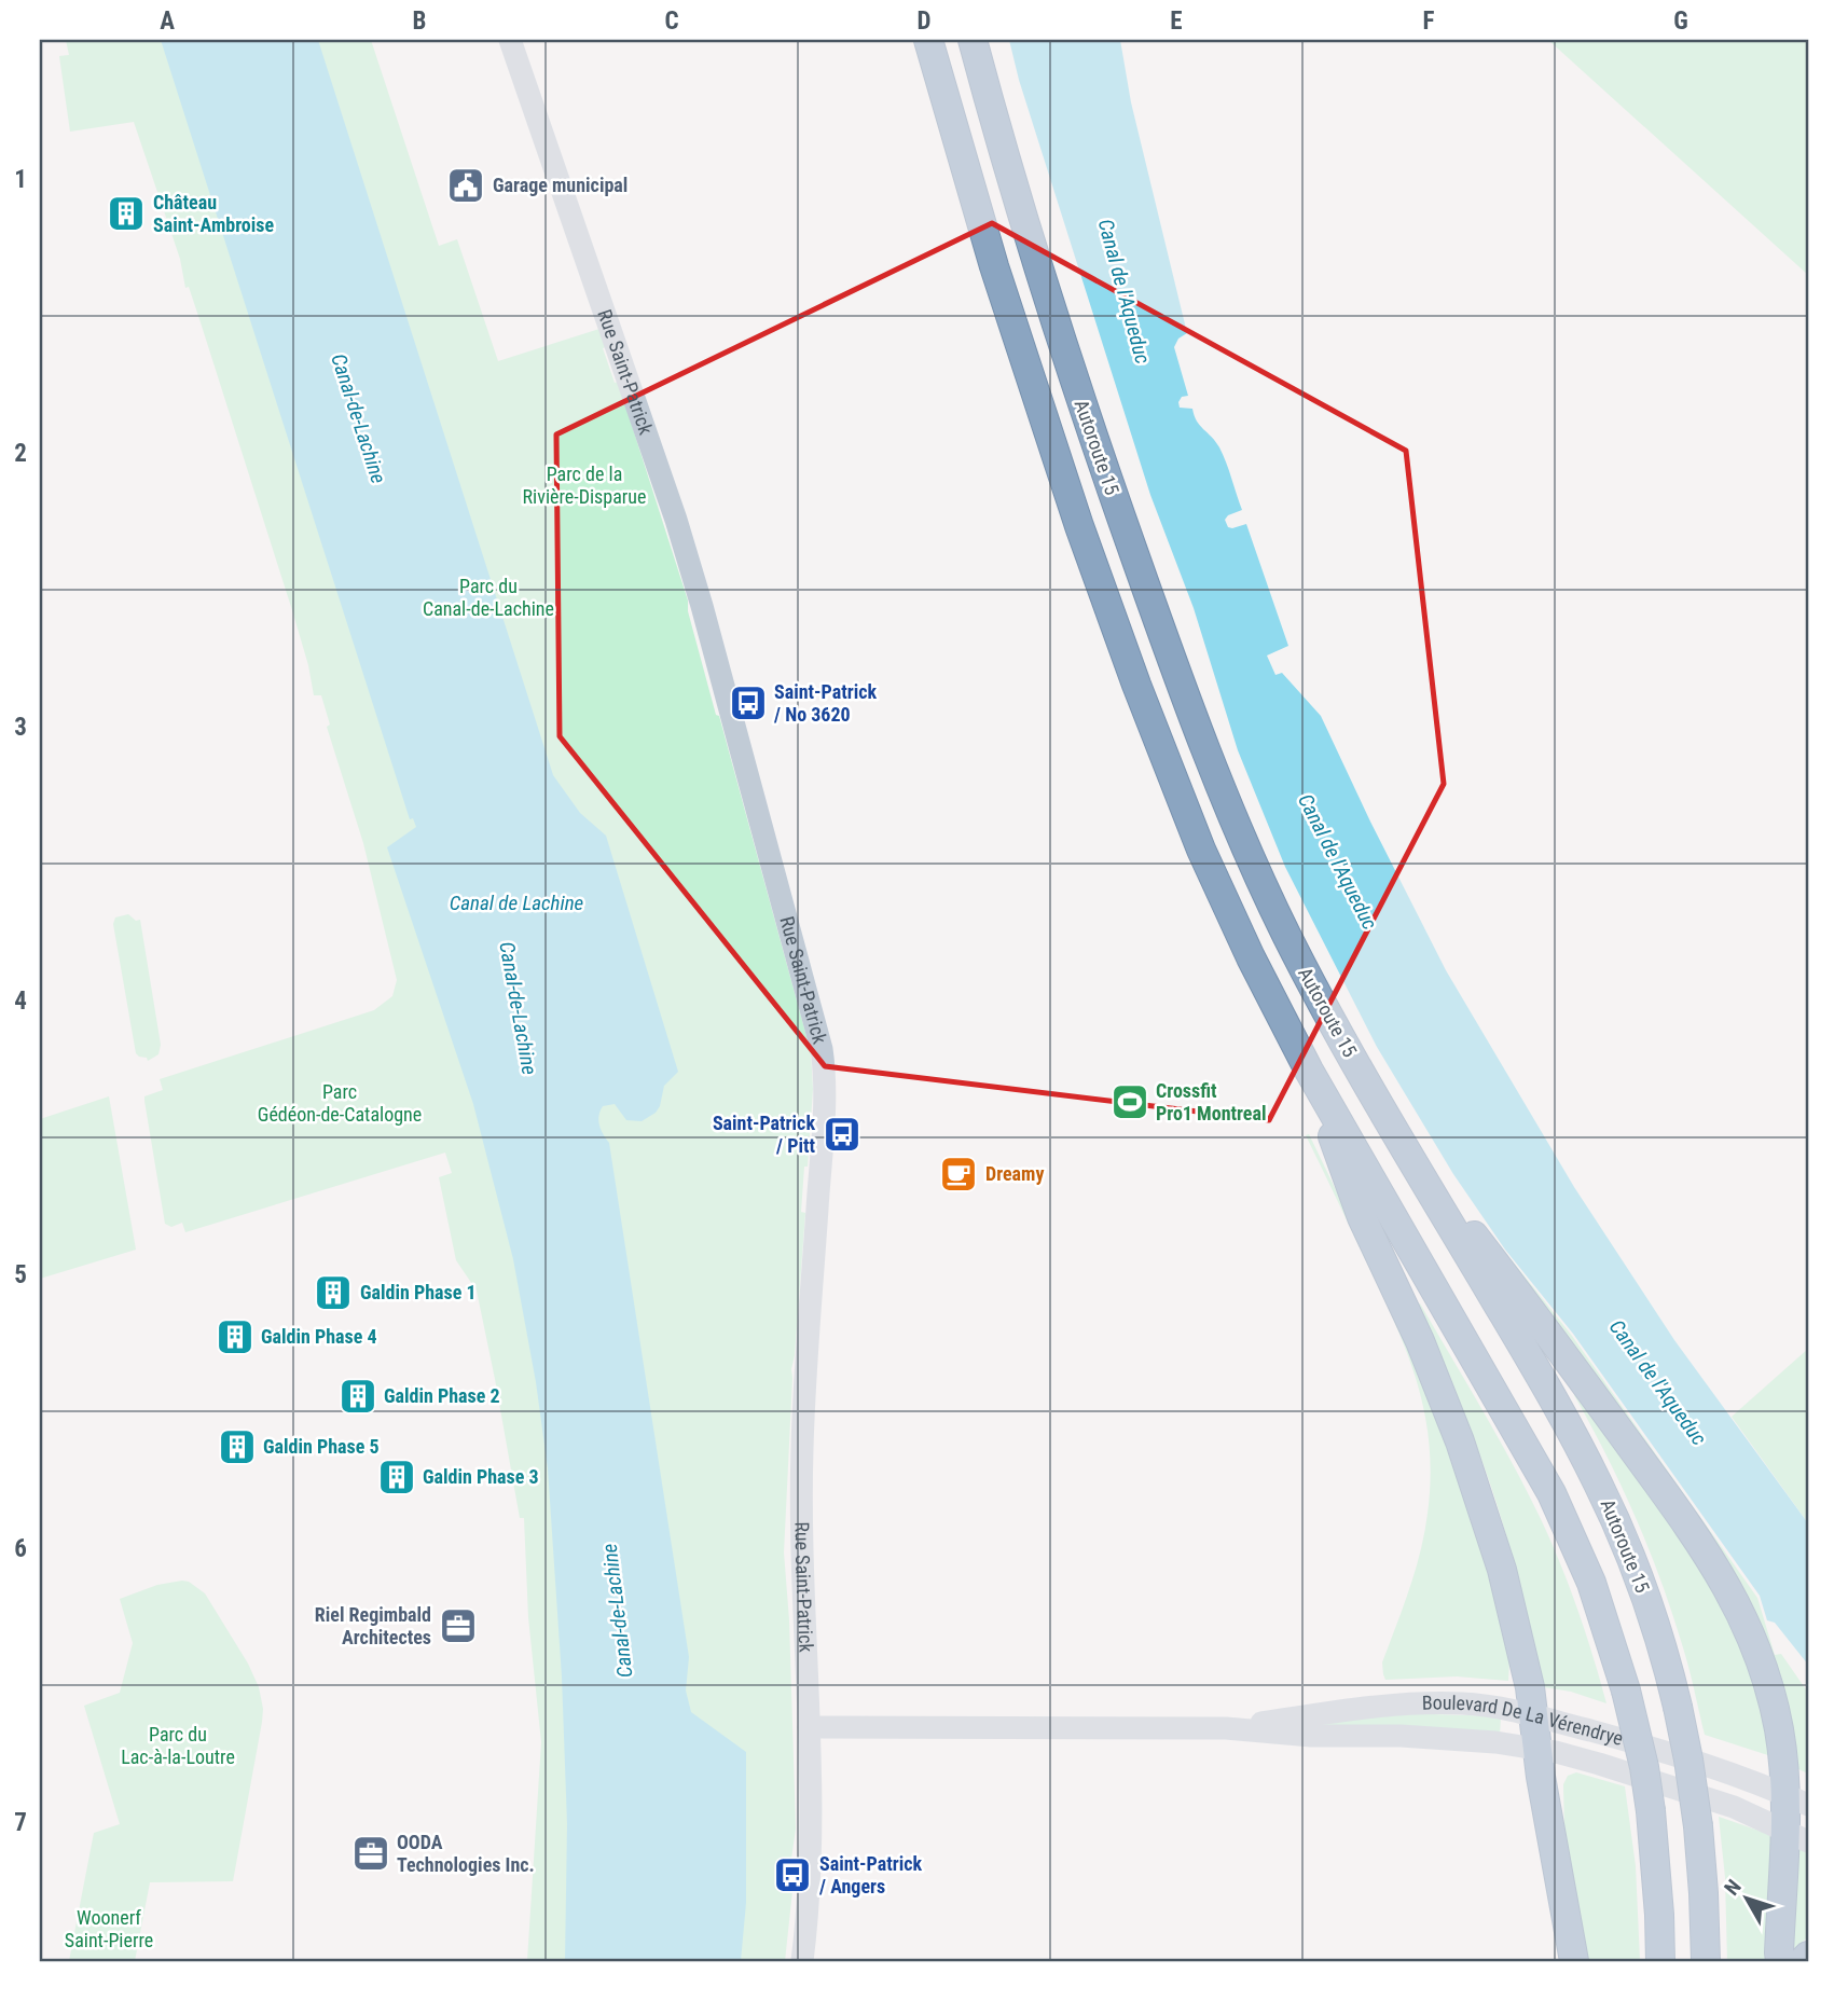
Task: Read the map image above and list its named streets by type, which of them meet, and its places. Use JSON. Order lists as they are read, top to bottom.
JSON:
{
  "streets": {
    "highway": ["Autoroute 15"],
    "main road": ["Rue Saint-Patrick", "Boulevard De La Vérendrye"]
  },
  "crossings": [
    ["Rue Saint-Patrick", "Boulevard De La Vérendrye"]
  ],
  "water": ["Canal de l'Aqueduc", "Canal-de-Lachine", "Canal de Lachine"],
  "parks": [
    "Parc de la Rivière-Disparue",
    "Parc du Canal-de-Lachine",
    "Parc Gédéon-de-Catalogne",
    "Parc du Lac-à-la-Loutre",
    "Woonerf Saint-Pierre"
  ],
  "places": {
    "public building": ["Garage municipal"],
    "building": [
      "Château Saint-Ambroise",
      "Galdin Phase 1",
      "Galdin Phase 4",
      "Galdin Phase 2",
      "Galdin Phase 5",
      "Galdin Phase 3"
    ],
    "bus stop": ["Saint-Patrick / No 3620", "Saint-Patrick / Pitt", "Saint-Patrick / Angers"],
    "sports": ["Crossfit Pro1 Montreal"],
    "cafe": ["Dreamy"],
    "office": ["Riel Regimbald Architectes", "OODA Technologies Inc."]
  },
  "north": "top left",
  "grid": {
    "columns": [
      "A",
      "B",
      "C",
      "D",
      "E",
      "F",
      "G"
    ],
    "rows": [
      "1",
      "2",
      "3",
      "4",
      "5",
      "6",
      "7"
    ]
  }
}
